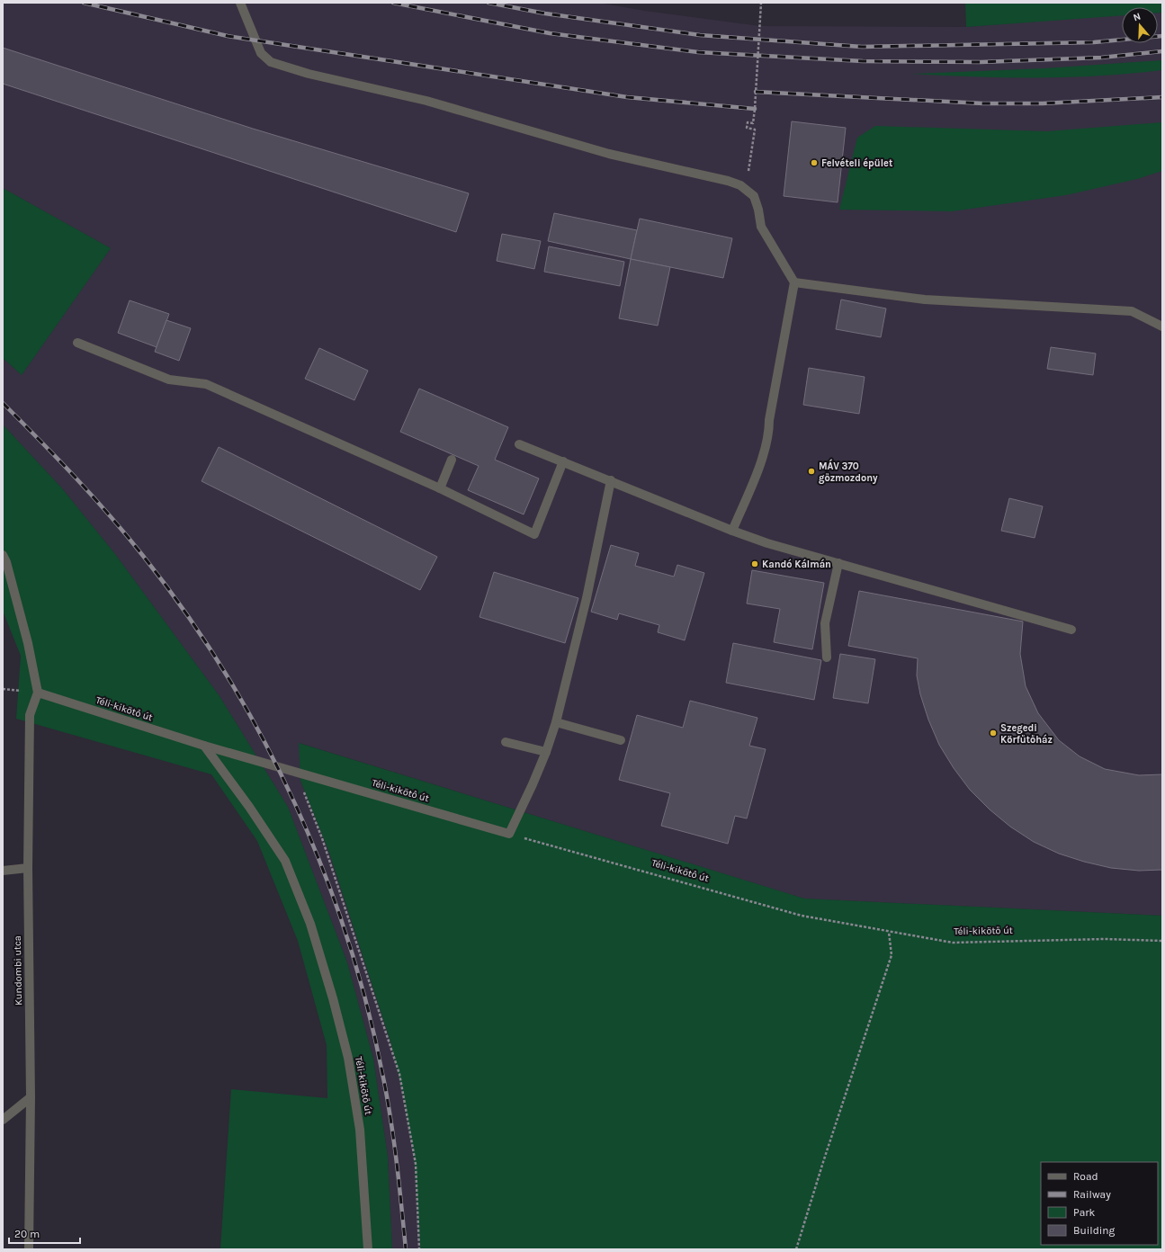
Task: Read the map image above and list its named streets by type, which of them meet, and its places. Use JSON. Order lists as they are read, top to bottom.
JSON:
{
  "streets": {
    "street": ["Téli-kikötő út", "Kundombi utca"]
  },
  "crossings": [
    ["Téli-kikötő út", "Kundombi utca"]
  ],
  "places": [
    "Felvételi épület",
    "MÁV 370 gőzmozdony",
    "Kandó Kálmán",
    "Szegedi Körfűtőház"
  ],
  "legend": [
    "Road",
    "Railway",
    "Park",
    "Building"
  ],
  "scale_bar": "20 m",
  "north": "top"
}
